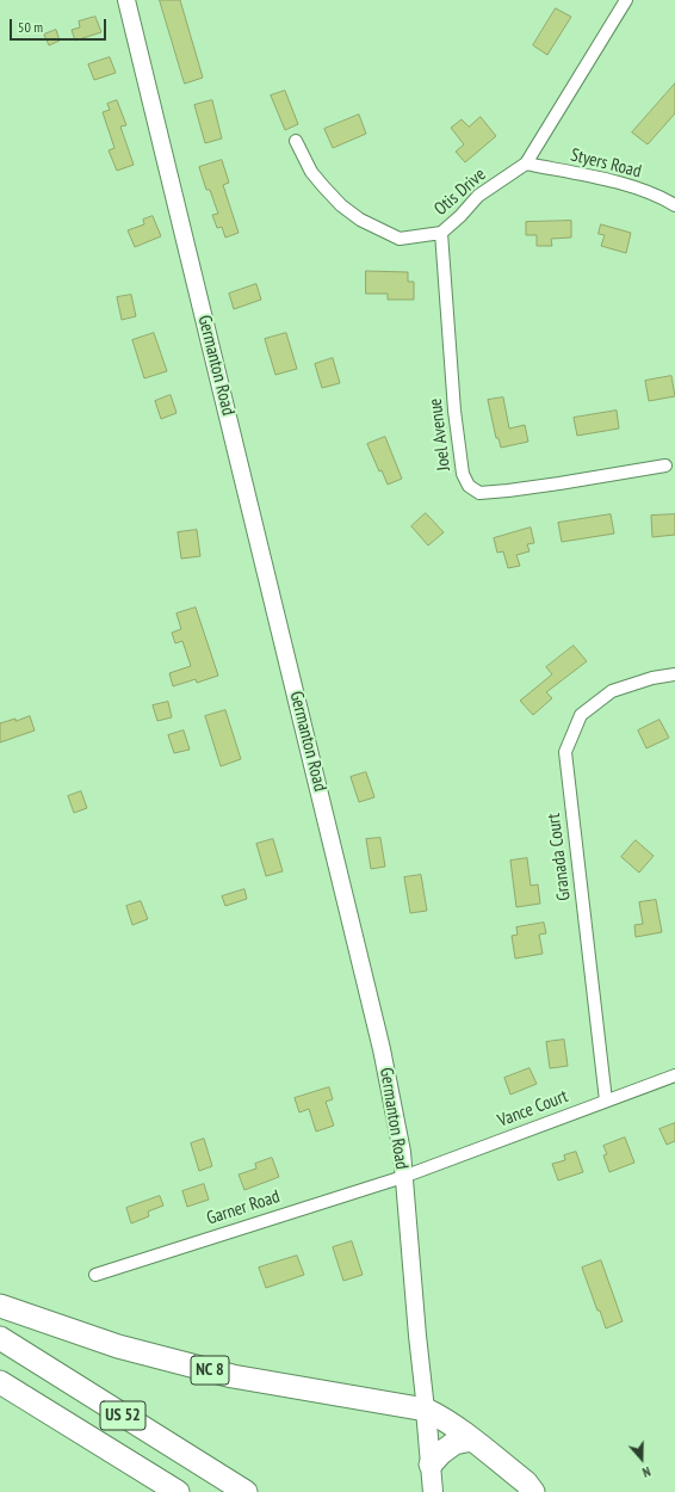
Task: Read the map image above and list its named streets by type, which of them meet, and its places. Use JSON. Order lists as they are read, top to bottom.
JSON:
{
  "streets": {
    "highway": ["NC 8", "US 52"],
    "main road": ["Germanton Road"],
    "street": [
      "Styers Road",
      "Otis Drive",
      "Joel Avenue",
      "Granada Court",
      "Vance Court",
      "Garner Road"
    ]
  },
  "crossings": [
    ["Styers Road", "Otis Drive"],
    ["Otis Drive", "Joel Avenue"],
    ["Germanton Road", "Vance Court"],
    ["Germanton Road", "Garner Road"],
    ["Germanton Road", "NC 8"],
    ["Granada Court", "Vance Court"],
    ["Vance Court", "Garner Road"]
  ],
  "scale_bar": "50 m",
  "north": "bottom"
}
